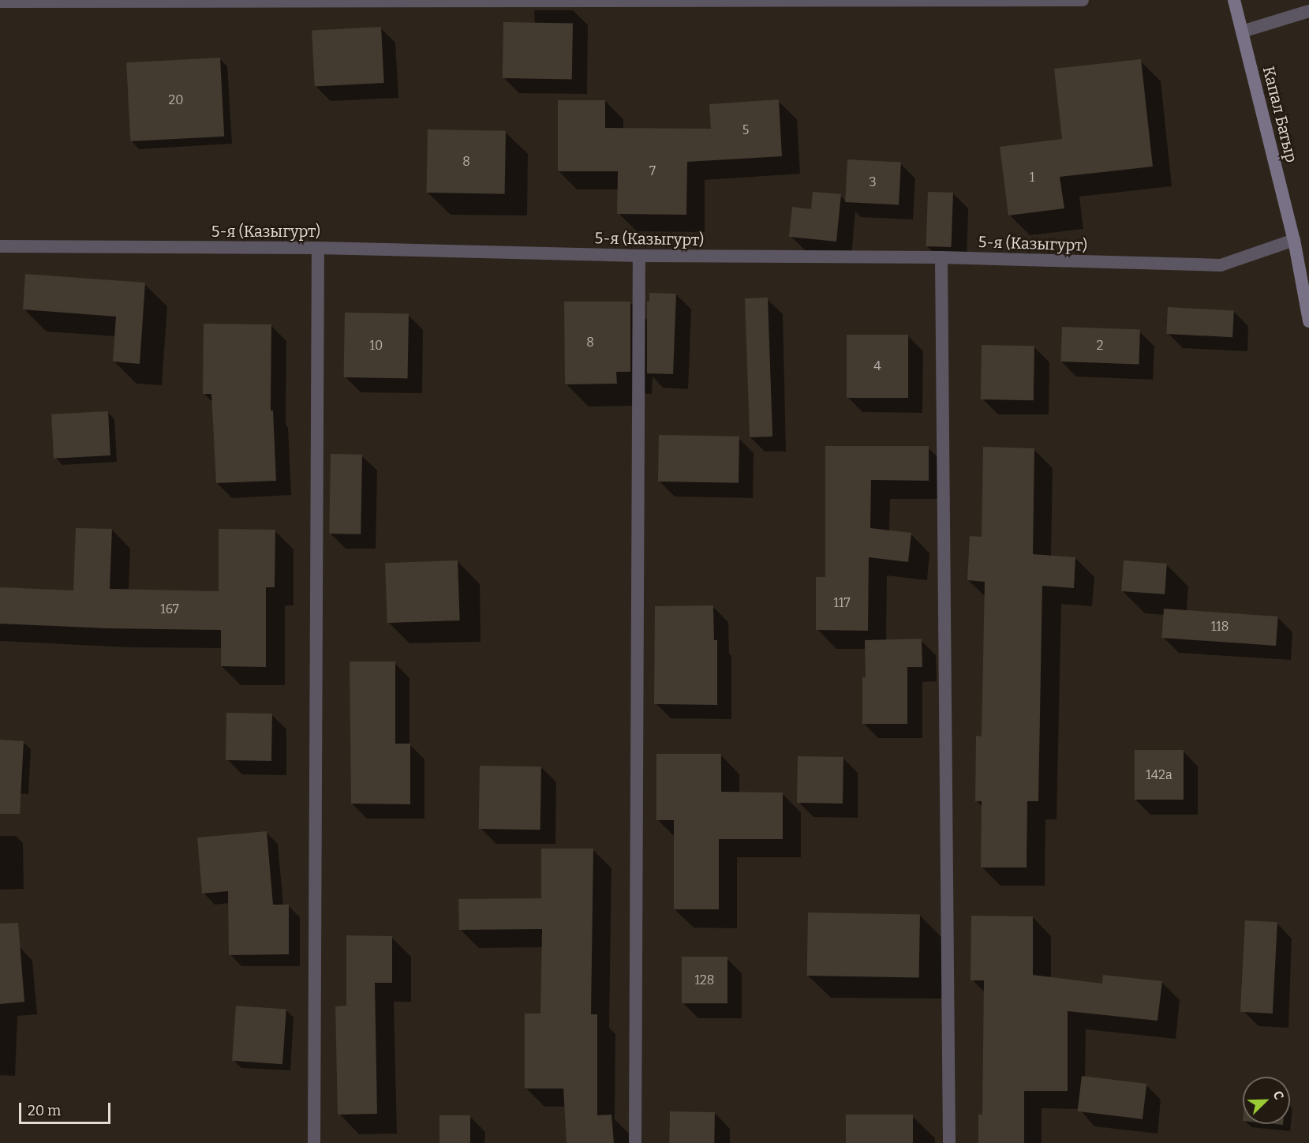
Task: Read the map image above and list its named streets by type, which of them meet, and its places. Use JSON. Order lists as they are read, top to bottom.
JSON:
{
  "streets": {
    "main road": ["Капал Батыр"],
    "street": ["5-я (Казыгурт)"]
  },
  "crossings": [
    ["Капал Батыр", "5-я (Казыгурт)"]
  ],
  "house_numbers": [
    "20",
    "5",
    "8",
    "7",
    "1",
    "3",
    "8",
    "10",
    "2",
    "4",
    "117",
    "167",
    "118",
    "142а",
    "128"
  ],
  "scale_bar": "20 m",
  "north": "top right"
}
